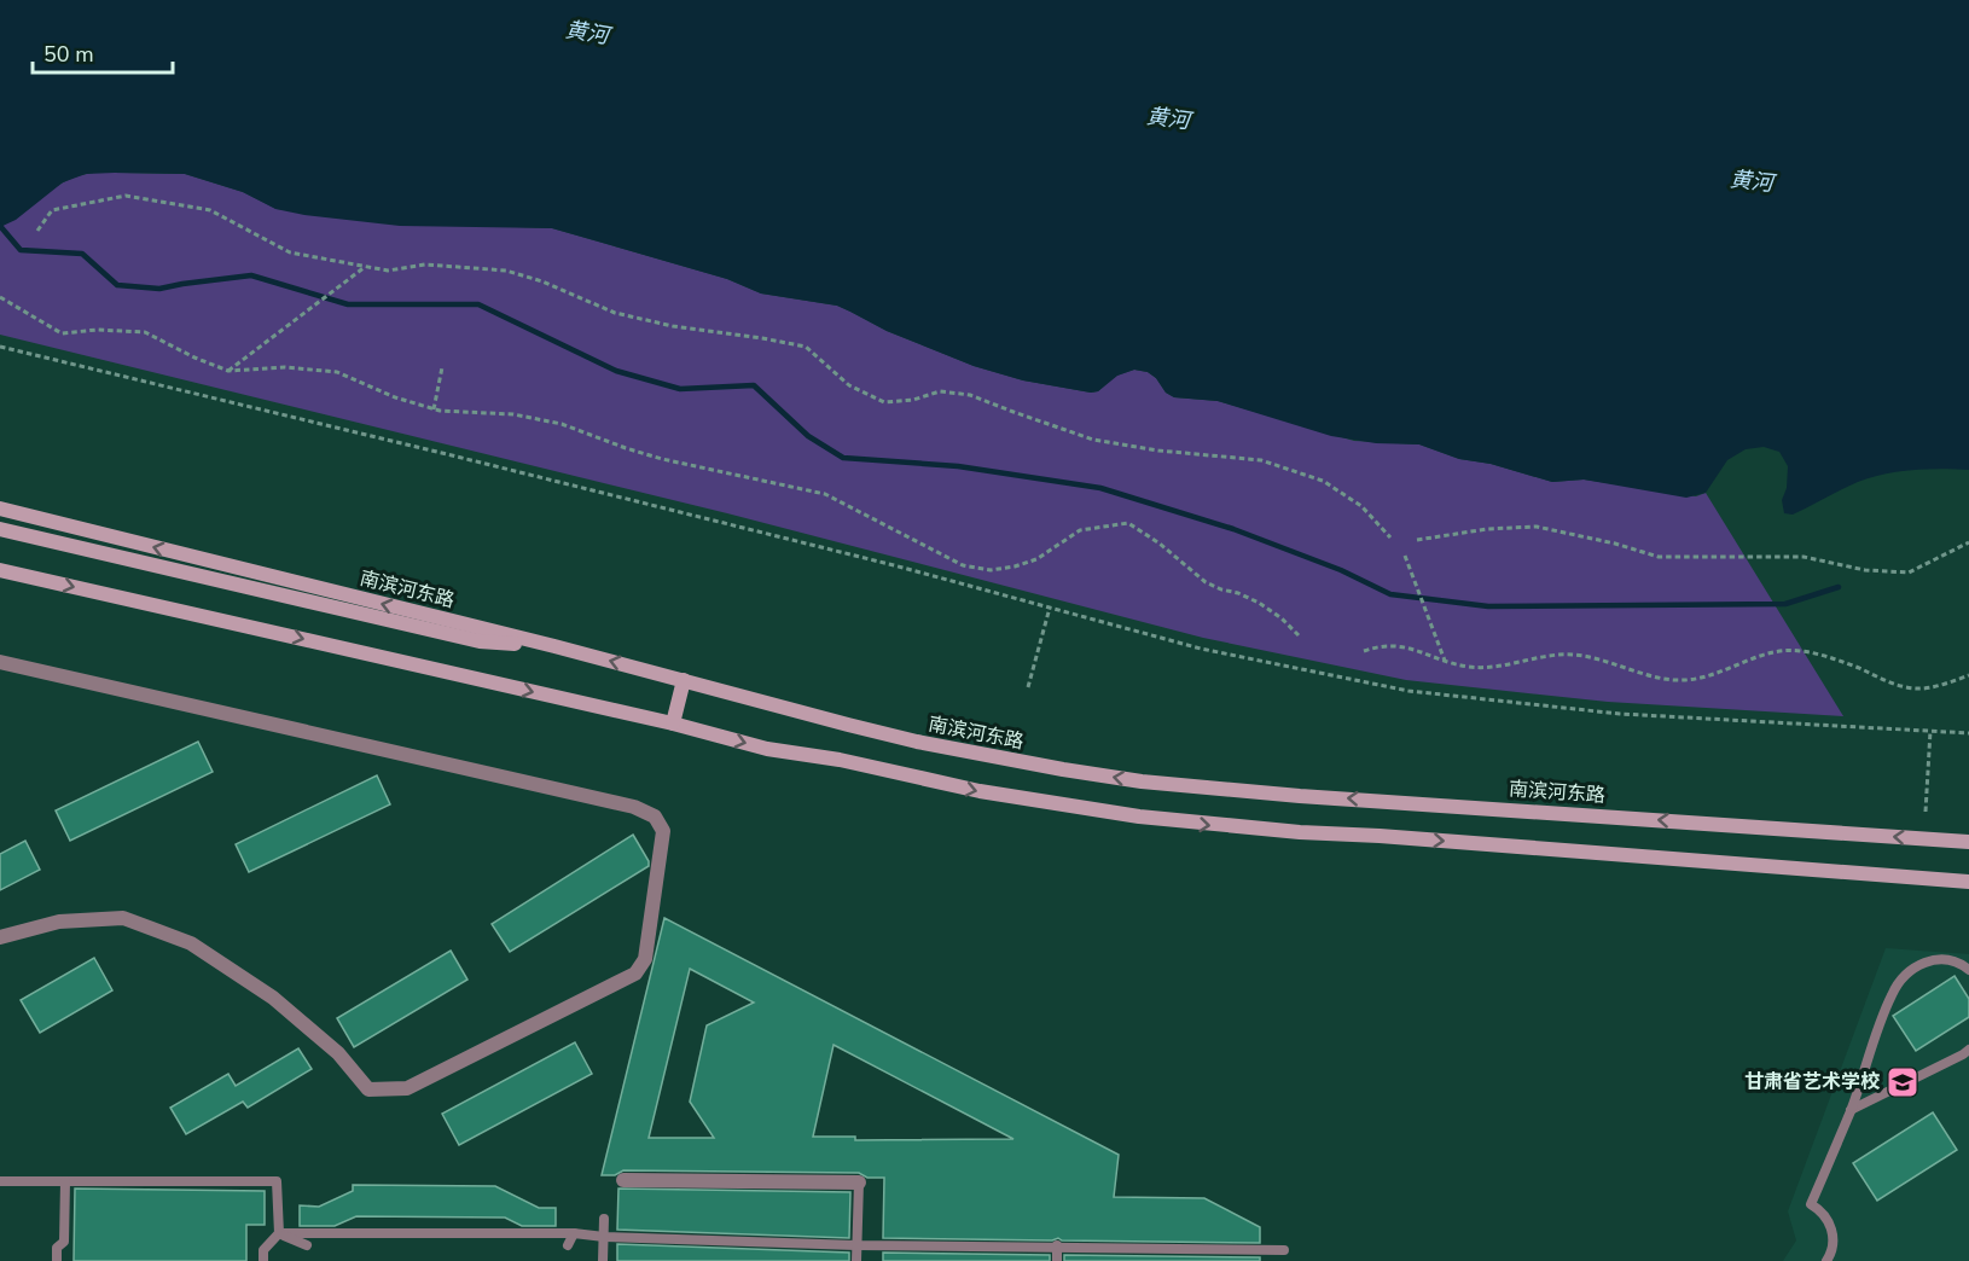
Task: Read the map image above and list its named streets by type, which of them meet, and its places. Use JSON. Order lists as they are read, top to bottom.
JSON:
{
  "streets": {
    "main road": ["南滨河东路"]
  },
  "water": ["黄河"],
  "places": {
    "school or university": ["甘肃省艺术学校"]
  },
  "scale_bar": "50 m"
}
